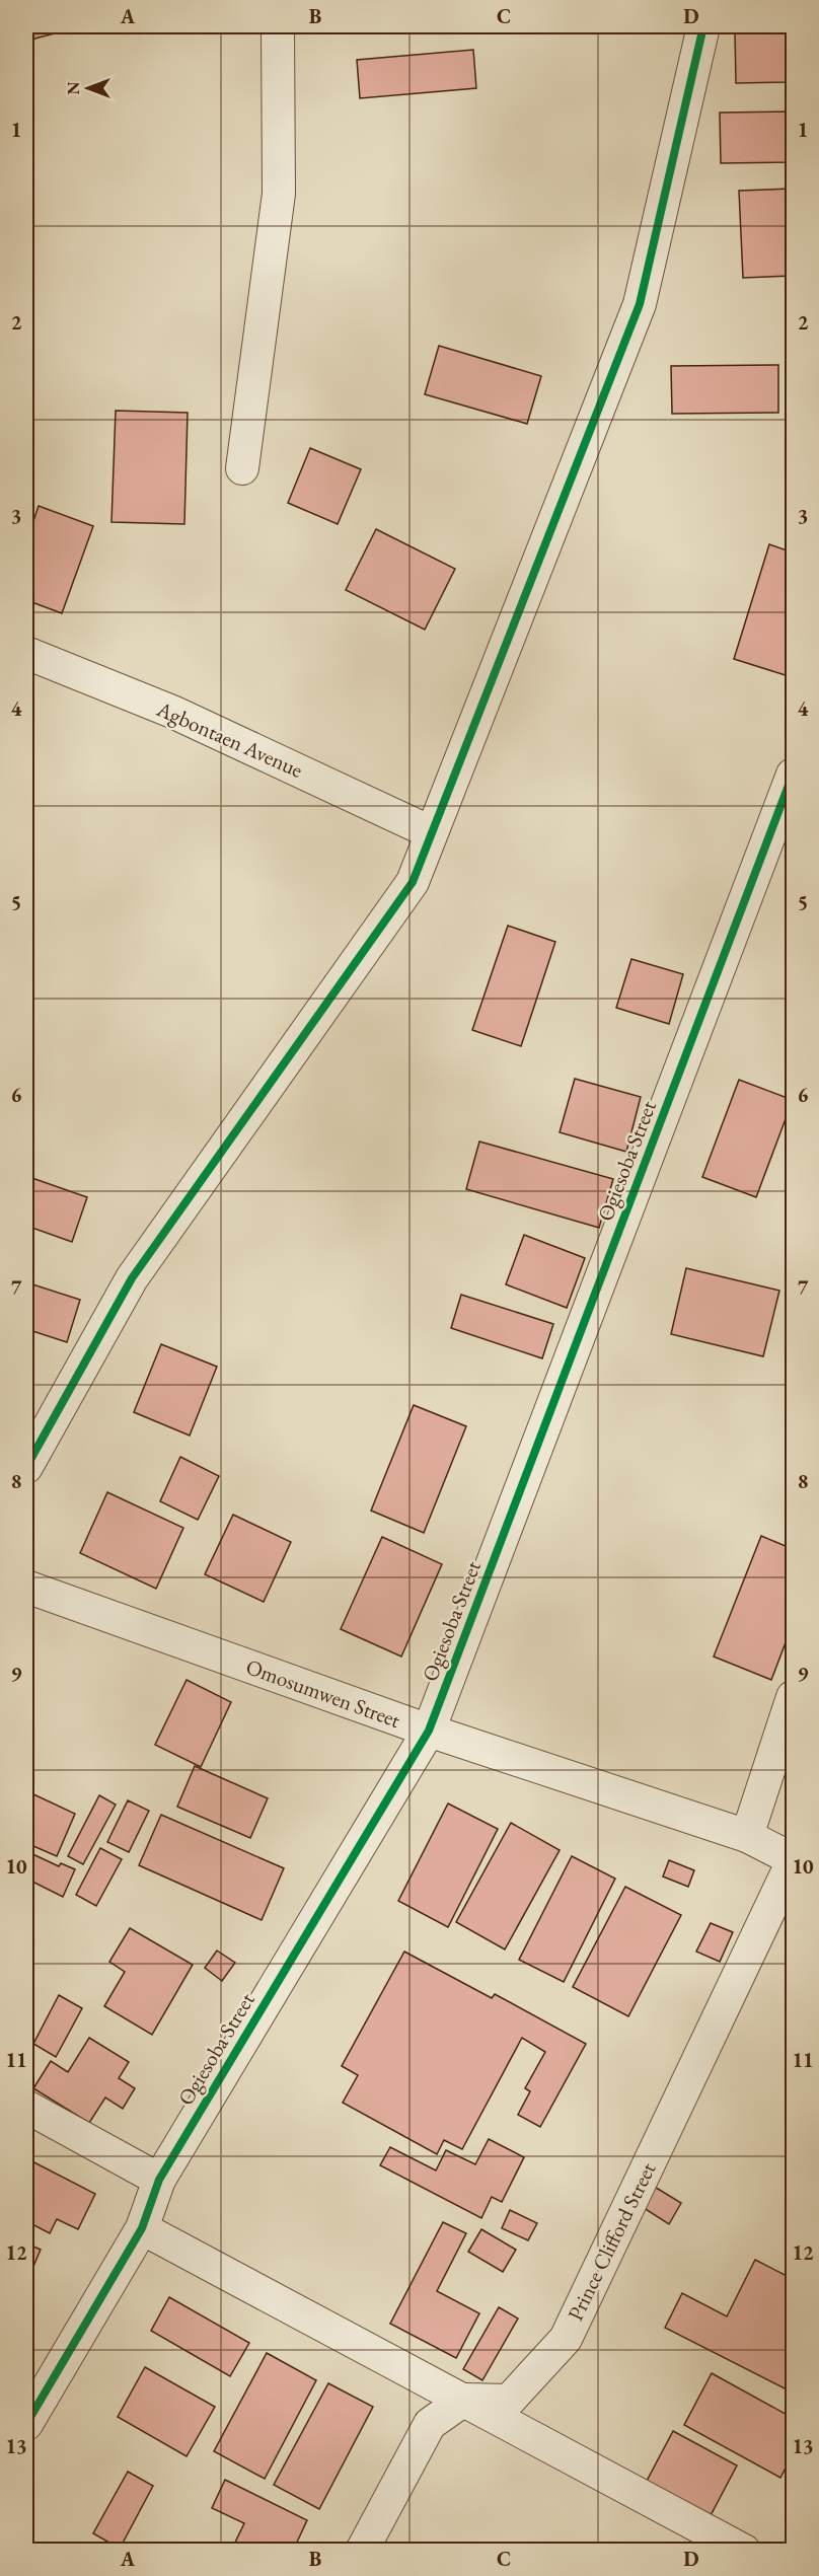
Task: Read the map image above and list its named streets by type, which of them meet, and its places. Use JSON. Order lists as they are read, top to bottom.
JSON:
{
  "streets": {
    "street": [
      "Agbontaen Avenue",
      "Ogiesoba Street",
      "Omosumwen Street",
      "Prince Clifford Street"
    ]
  },
  "crossings": [
    ["Ogiesoba Street", "Omosumwen Street"],
    ["Omosumwen Street", "Prince Clifford Street"]
  ],
  "north": "left",
  "grid": {
    "columns": [
      "A",
      "B",
      "C",
      "D"
    ],
    "rows": [
      "1",
      "2",
      "3",
      "4",
      "5",
      "6",
      "7",
      "8",
      "9",
      "10",
      "11",
      "12",
      "13"
    ]
  }
}
